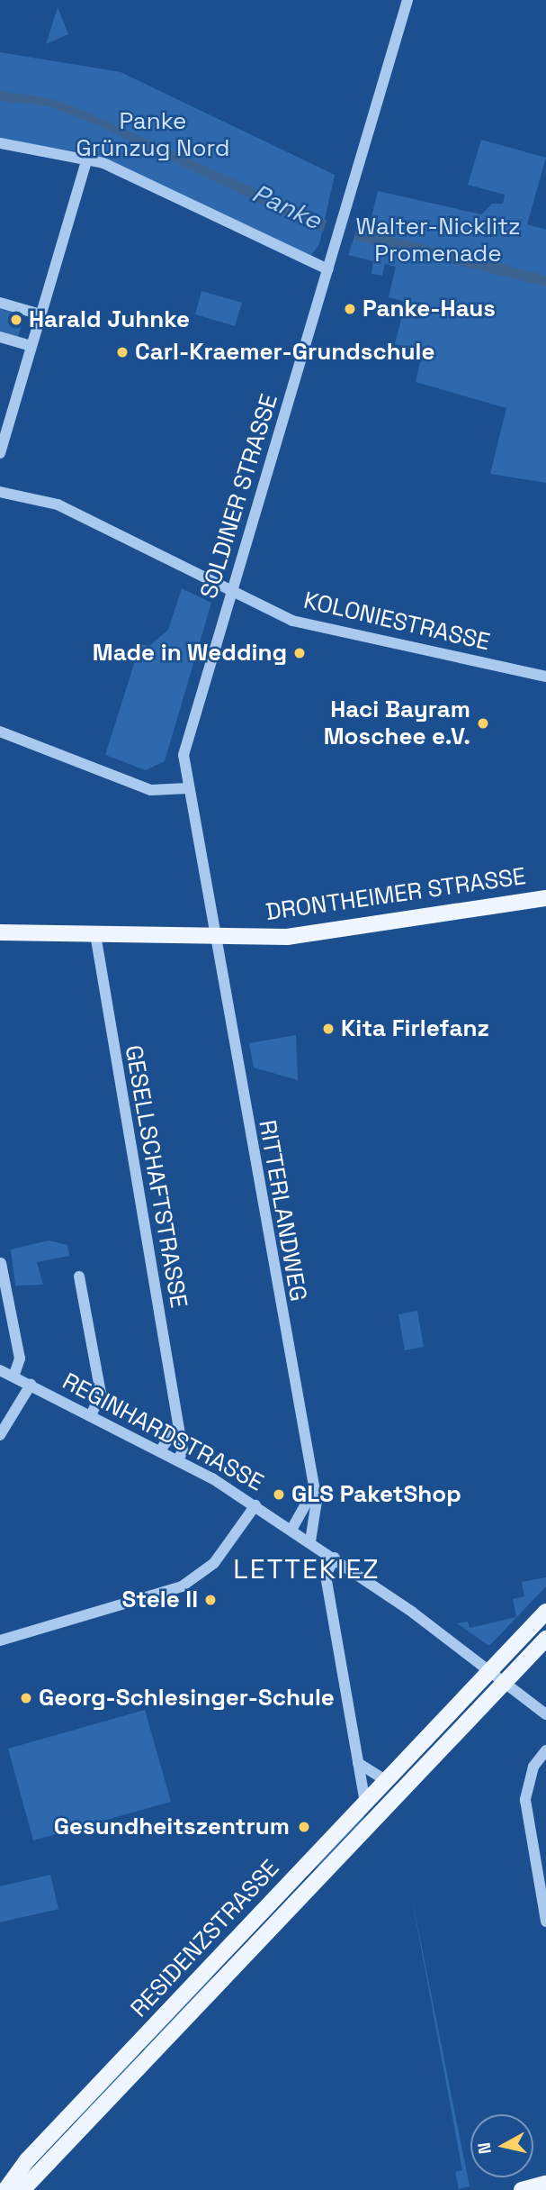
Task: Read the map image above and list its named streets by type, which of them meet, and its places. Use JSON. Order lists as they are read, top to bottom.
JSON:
{
  "streets": {
    "main road": ["DRONTHEIMER STRASSE", "RESIDENZSTRASSE"],
    "street": [
      "SOLDINER STRASSE",
      "KOLONIESTRASSE",
      "GESELLSCHAFTSTRASSE",
      "RITTERLANDWEG",
      "REGINHARDSTRASSE"
    ]
  },
  "crossings": [
    ["SOLDINER STRASSE", "KOLONIESTRASSE"],
    ["SOLDINER STRASSE", "DRONTHEIMER STRASSE"],
    ["SOLDINER STRASSE", "RITTERLANDWEG"],
    ["DRONTHEIMER STRASSE", "GESELLSCHAFTSTRASSE"],
    ["DRONTHEIMER STRASSE", "RITTERLANDWEG"],
    ["GESELLSCHAFTSTRASSE", "REGINHARDSTRASSE"],
    ["RITTERLANDWEG", "REGINHARDSTRASSE"],
    ["REGINHARDSTRASSE", "RESIDENZSTRASSE"]
  ],
  "districts": ["LETTEKIEZ"],
  "water": ["Panke"],
  "parks": ["Panke Grünzug Nord", "Walter-Nicklitz Promenade"],
  "places": [
    "Panke-Haus",
    "Harald Juhnke",
    "Carl-Kraemer-Grundschule",
    "Made in Wedding",
    "Haci Bayram Moschee e.V.",
    "Kita Firlefanz",
    "GLS PaketShop",
    "Stele II",
    "Georg-Schlesinger-Schule",
    "Gesundheitszentrum"
  ],
  "north": "left"
}
